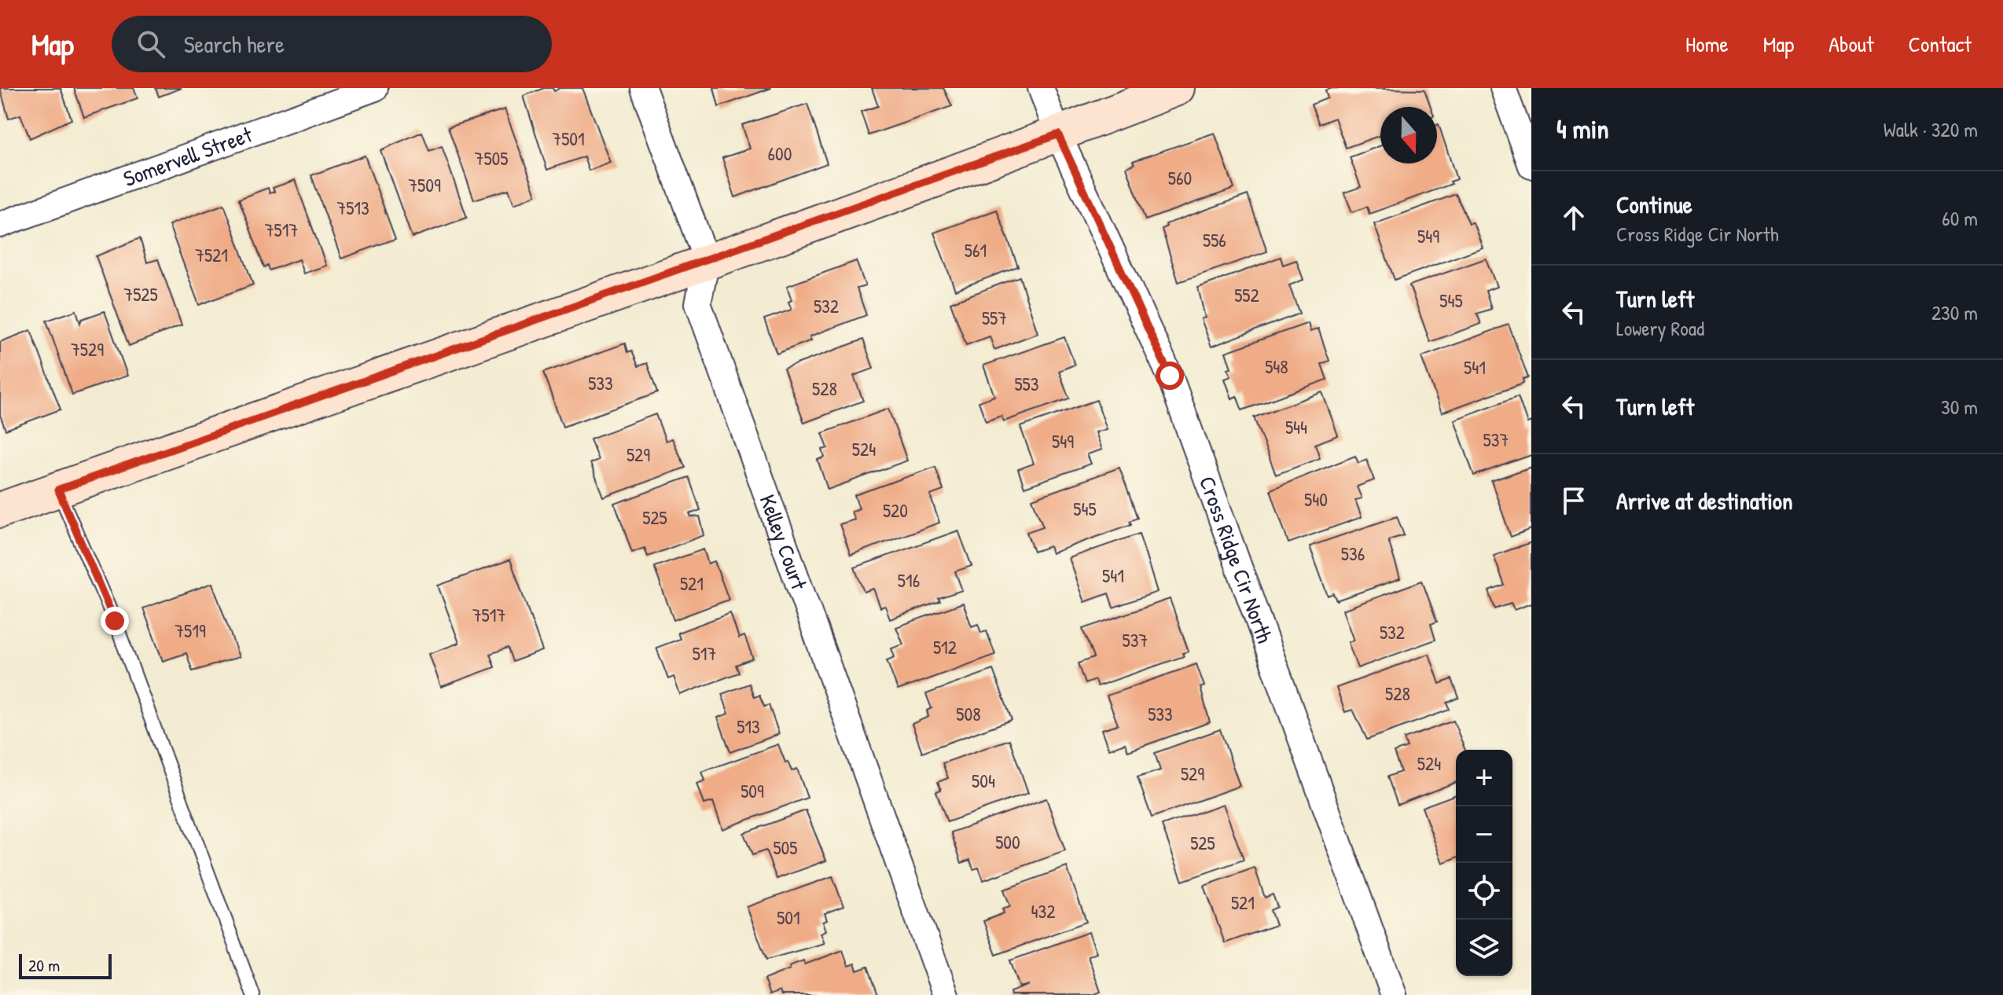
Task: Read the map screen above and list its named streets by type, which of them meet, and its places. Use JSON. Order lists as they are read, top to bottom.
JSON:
{
  "streets": {
    "street": ["Somervell Street", "Kelley Court", "Cross Ridge Cir North"]
  },
  "house_numbers": [
    "7501",
    "600",
    "7505",
    "560",
    "7509",
    "7513",
    "7517",
    "549",
    "556",
    "561",
    "7521",
    "7525",
    "552",
    "545",
    "532",
    "557",
    "7529",
    "548",
    "541",
    "533",
    "553",
    "528",
    "544",
    "537",
    "549",
    "524",
    "529",
    "540",
    "545",
    "520",
    "525",
    "536",
    "541",
    "516",
    "521",
    "7517",
    "7519",
    "532",
    "537",
    "512",
    "517",
    "528",
    "508",
    "533",
    "513",
    "524",
    "529",
    "504",
    "509",
    "500",
    "525",
    "505",
    "521",
    "432",
    "501"
  ],
  "scale_bar": "20 m",
  "north": "bottom",
  "page": {
    "header": "Map",
    "search": "Search here",
    "nav": [
      "Home",
      "Map",
      "About",
      "Contact"
    ],
    "heading": ["4 min", "Walk · 320 m"],
    "list": [
      ["Continue", "Cross Ridge Cir North", "60 m"],
      ["Turn left", "Lowery Road", "230 m"],
      ["Turn left", "30 m"],
      "Arrive at destination"
    ],
    "map_buttons": ["+", "−"],
    "scale": "20 m"
  }
}
